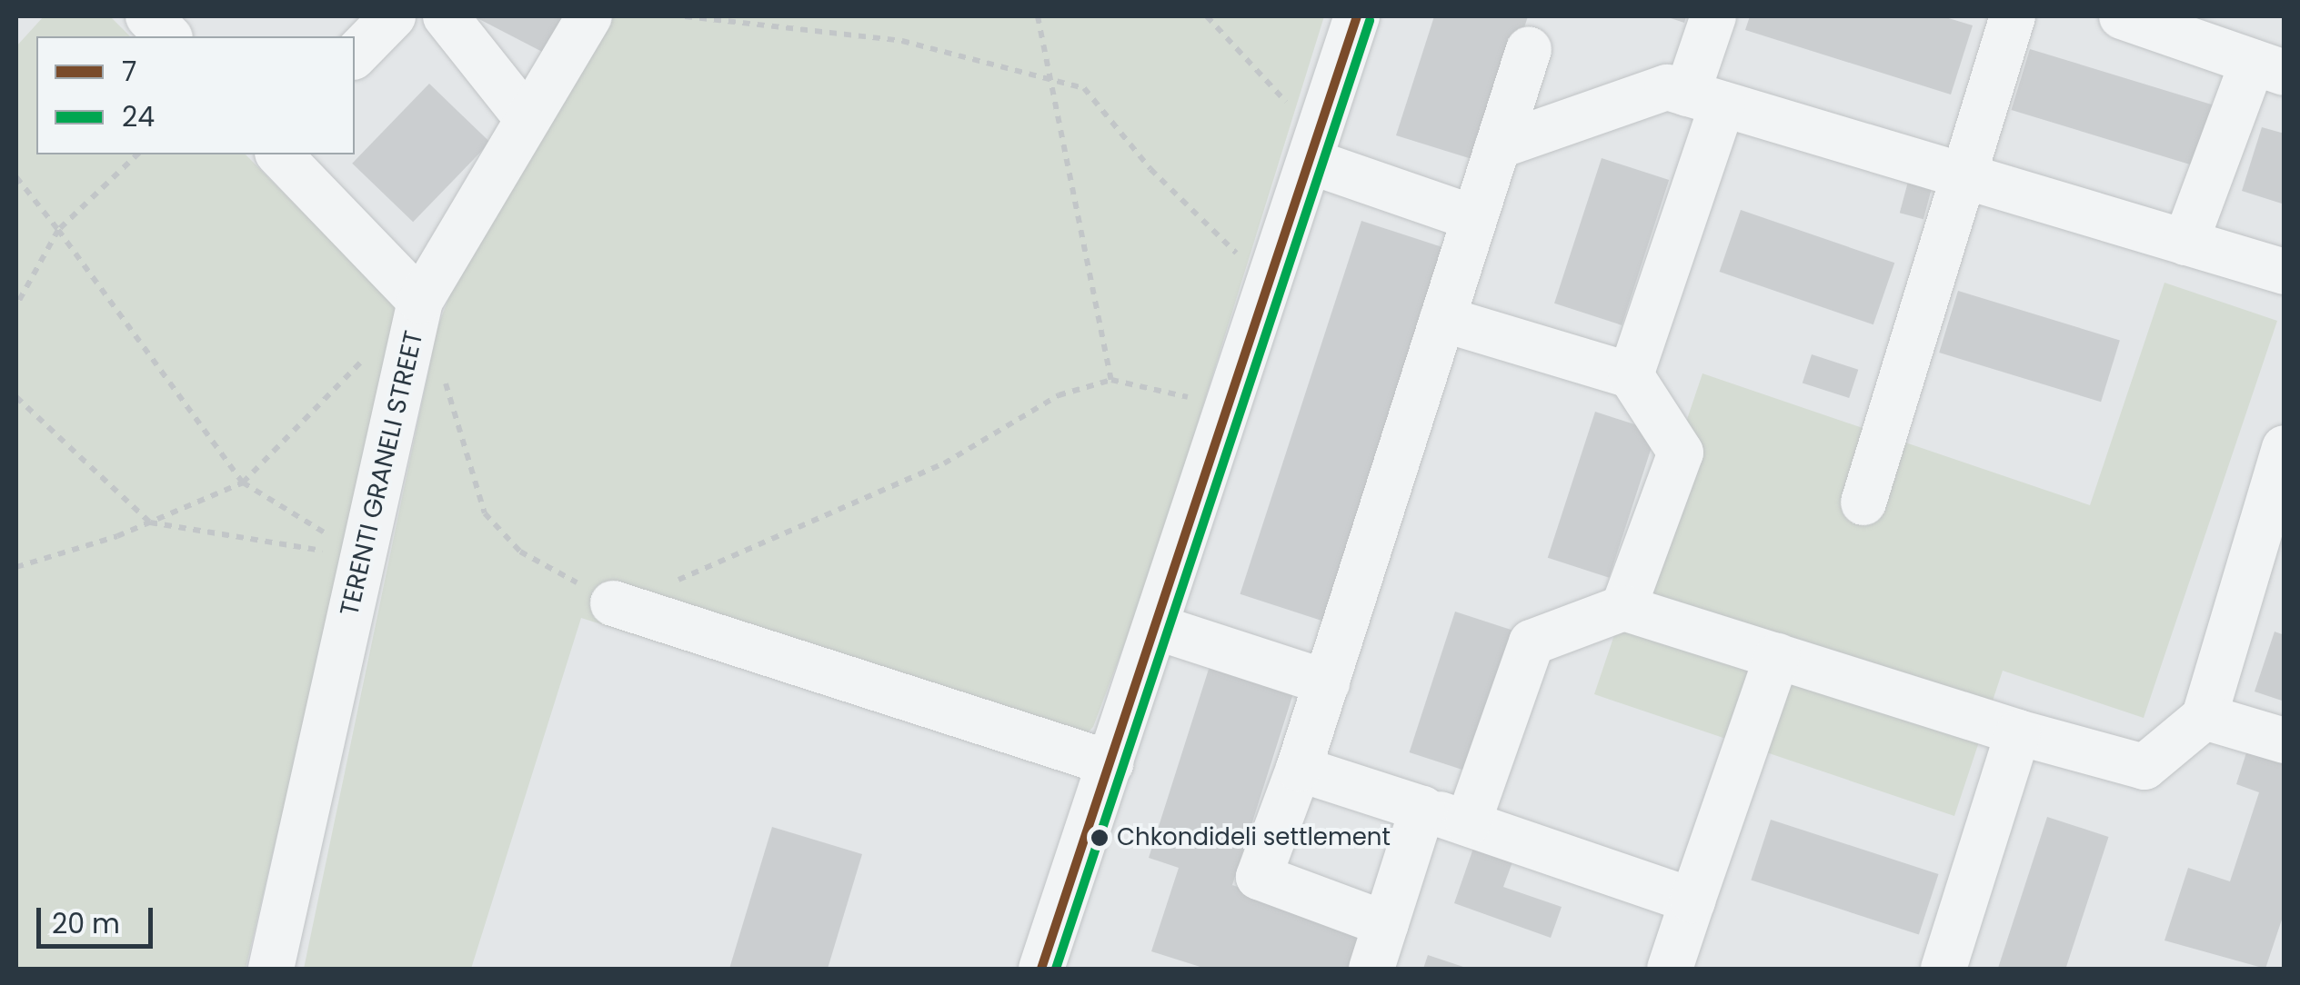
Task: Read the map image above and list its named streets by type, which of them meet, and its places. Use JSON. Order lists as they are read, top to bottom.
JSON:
{
  "streets": {
    "street": ["TERENTI GRANELI STREET"]
  },
  "places": ["Chkondideli settlement"],
  "lines": ["transit line 7", "transit line 24"],
  "legend": ["7", "24"],
  "scale_bar": "20 m"
}
